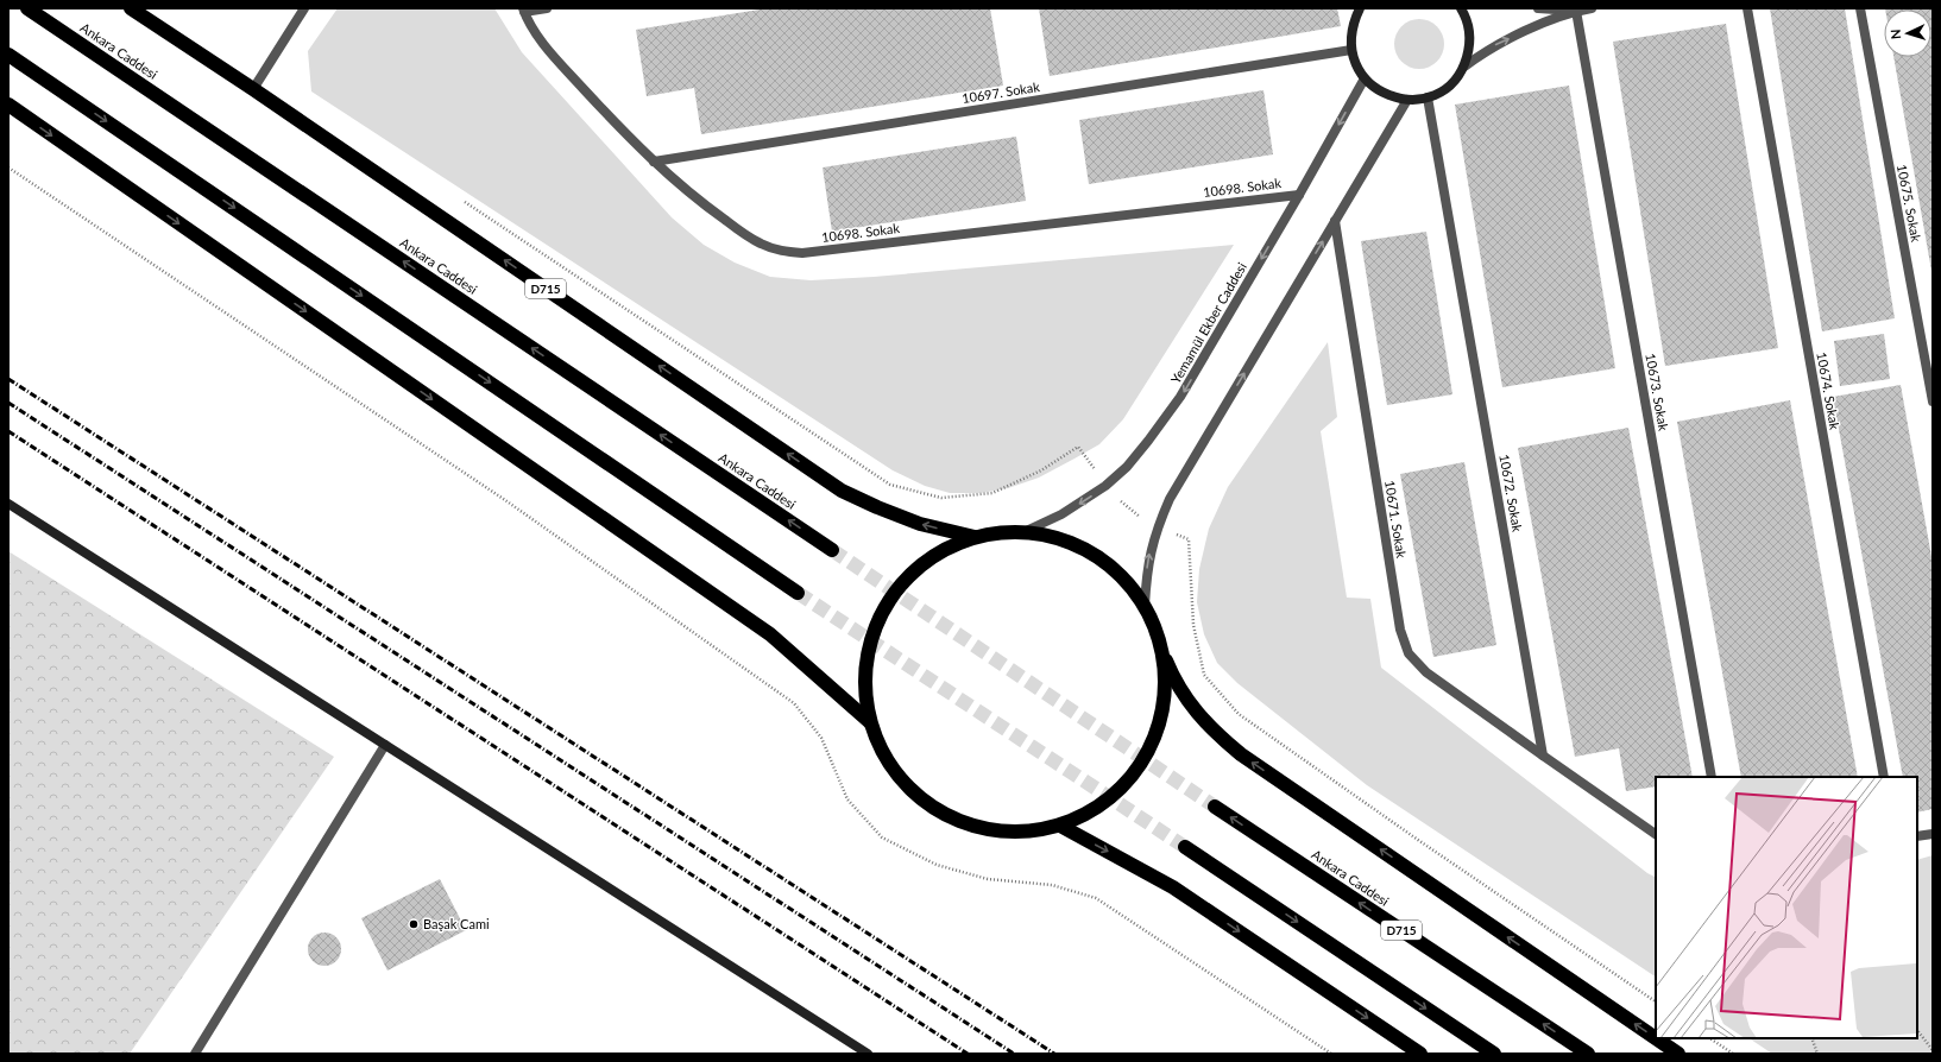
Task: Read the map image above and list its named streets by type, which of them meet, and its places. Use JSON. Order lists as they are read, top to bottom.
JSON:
{
  "streets": {
    "highway": ["Ankara Caddesi", "D715"],
    "street": [
      "10697. Sokak",
      "10698. Sokak",
      "10675. Sokak",
      "Yemamül Ekber Caddesi",
      "10674. Sokak",
      "10673. Sokak",
      "10672. Sokak",
      "10671. Sokak"
    ]
  },
  "crossings": [
    ["10697. Sokak", "10698. Sokak"],
    ["10698. Sokak", "Yemamül Ekber Caddesi"],
    ["10672. Sokak", "10671. Sokak"]
  ],
  "places": ["Başak Cami"],
  "north": "left"
}
